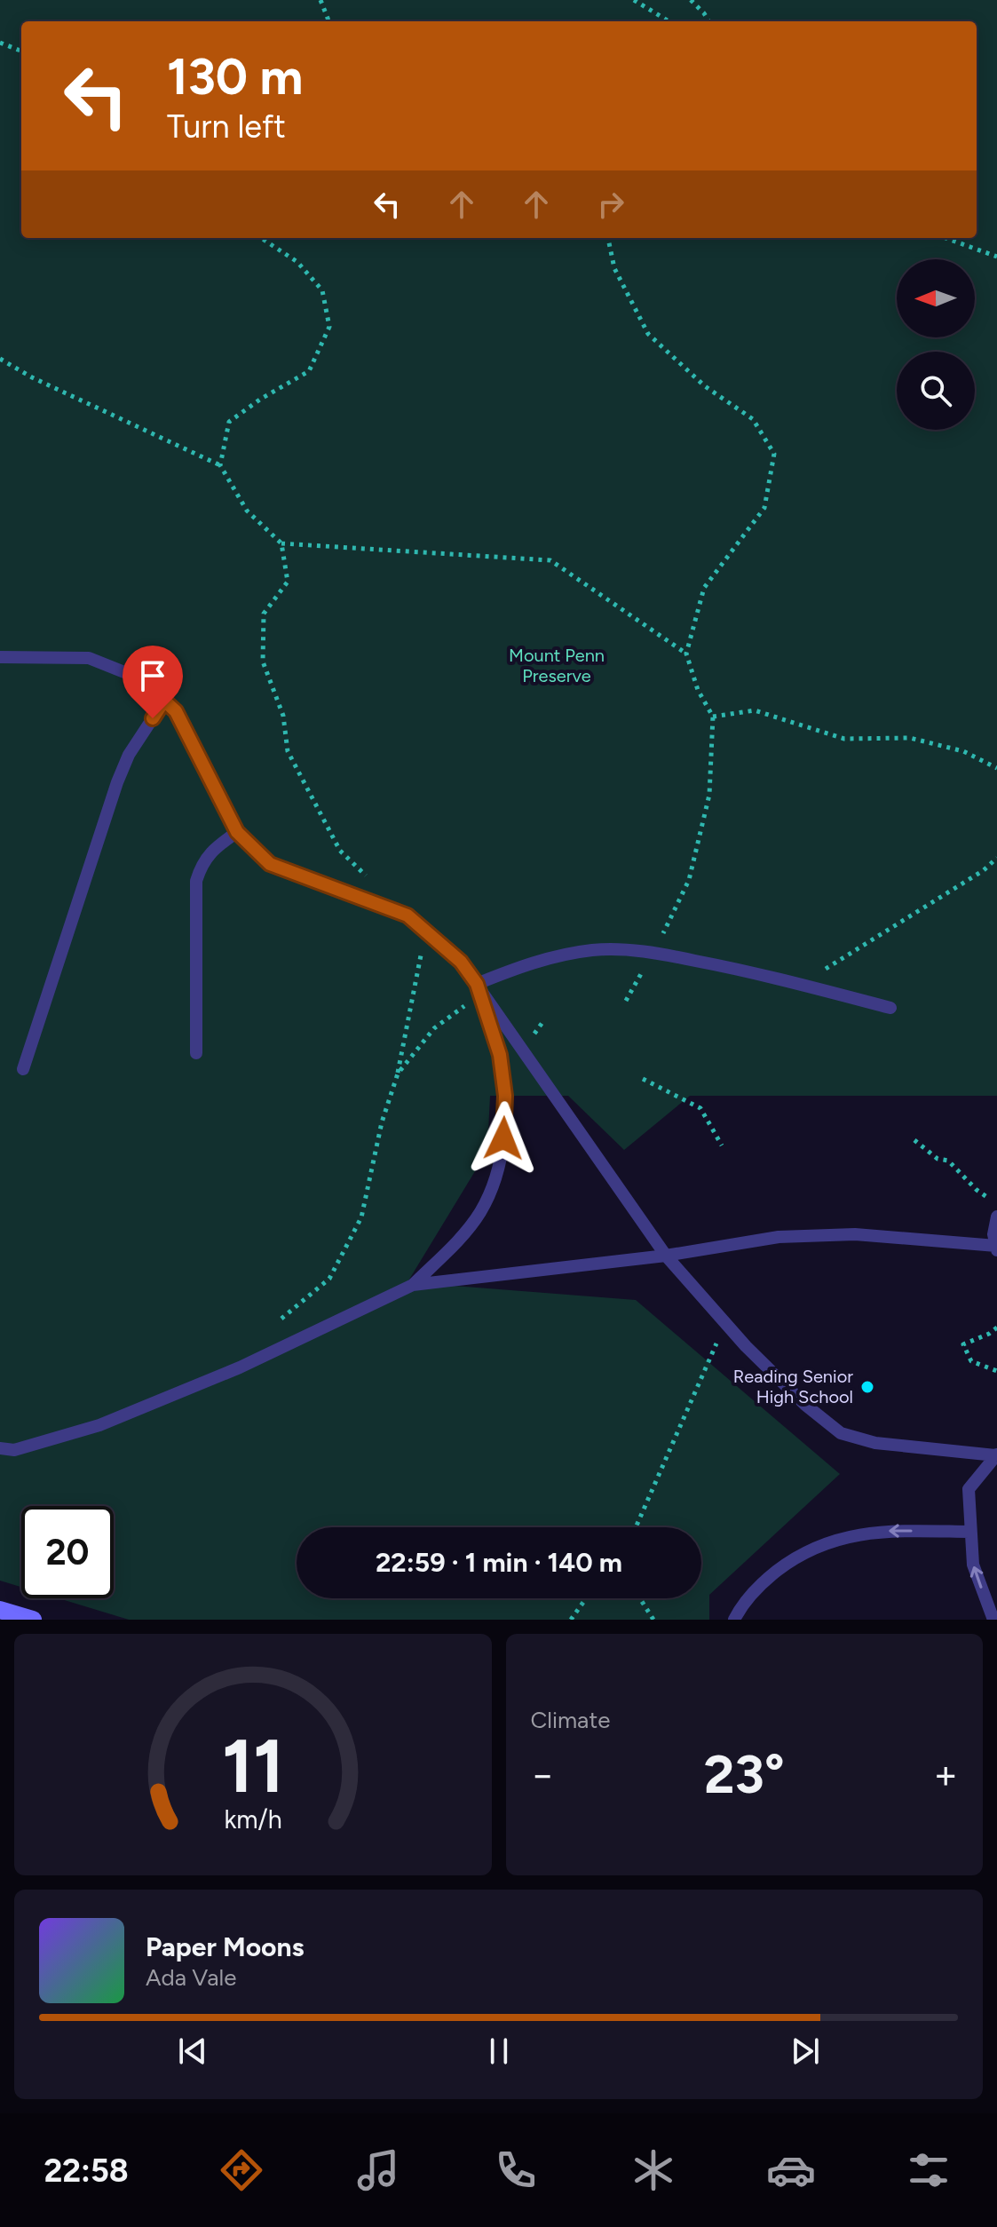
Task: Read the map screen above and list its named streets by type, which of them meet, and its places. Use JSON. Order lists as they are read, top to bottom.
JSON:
{
  "parks": ["Mount Penn Preserve"],
  "places": ["Reading Senior High School"],
  "north": "left",
  "page": {
    "turn": ["130 m", "Turn left"],
    "limit": "20",
    "trip": "22:59 · 1 min · 140 m",
    "tile": "Climate",
    "heat": ["−", "23°", "+"],
    "song": ["Paper Moons", "Ada Vale"],
    "tabs": "22:58",
    "gauge": ["11", "km/h"]
  }
}
